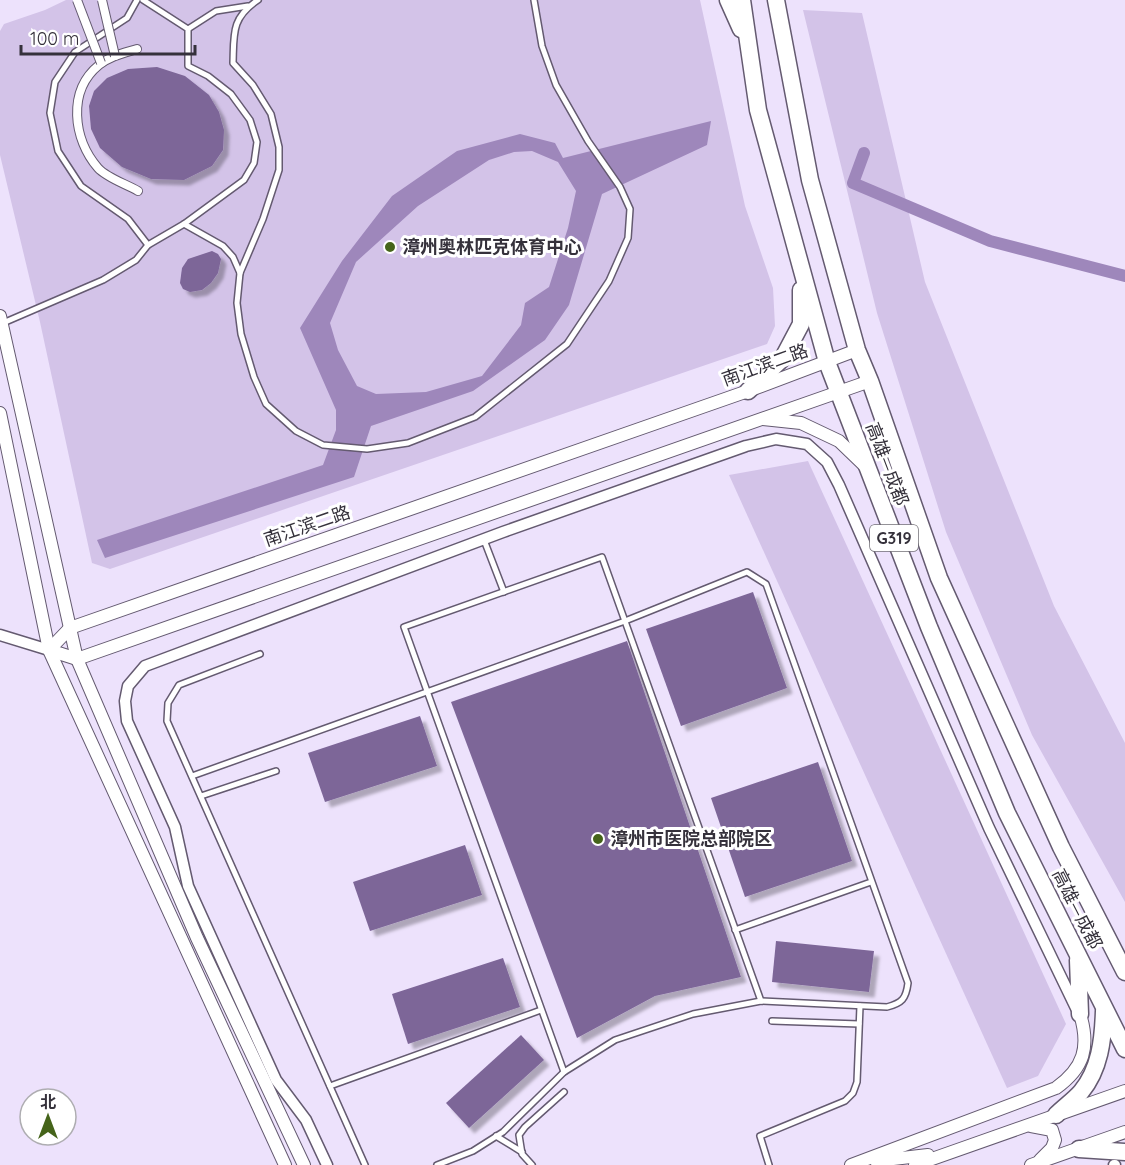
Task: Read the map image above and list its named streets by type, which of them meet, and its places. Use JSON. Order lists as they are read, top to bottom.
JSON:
{
  "streets": {
    "highway": ["高雄—成都", "G319"],
    "street": ["南江滨二路"]
  },
  "crossings": [
    ["南江滨二路", "高雄—成都"]
  ],
  "places": ["漳州奥林匹克体育中心", "漳州市医院总部院区"],
  "scale_bar": "100 m",
  "north": "top"
}
